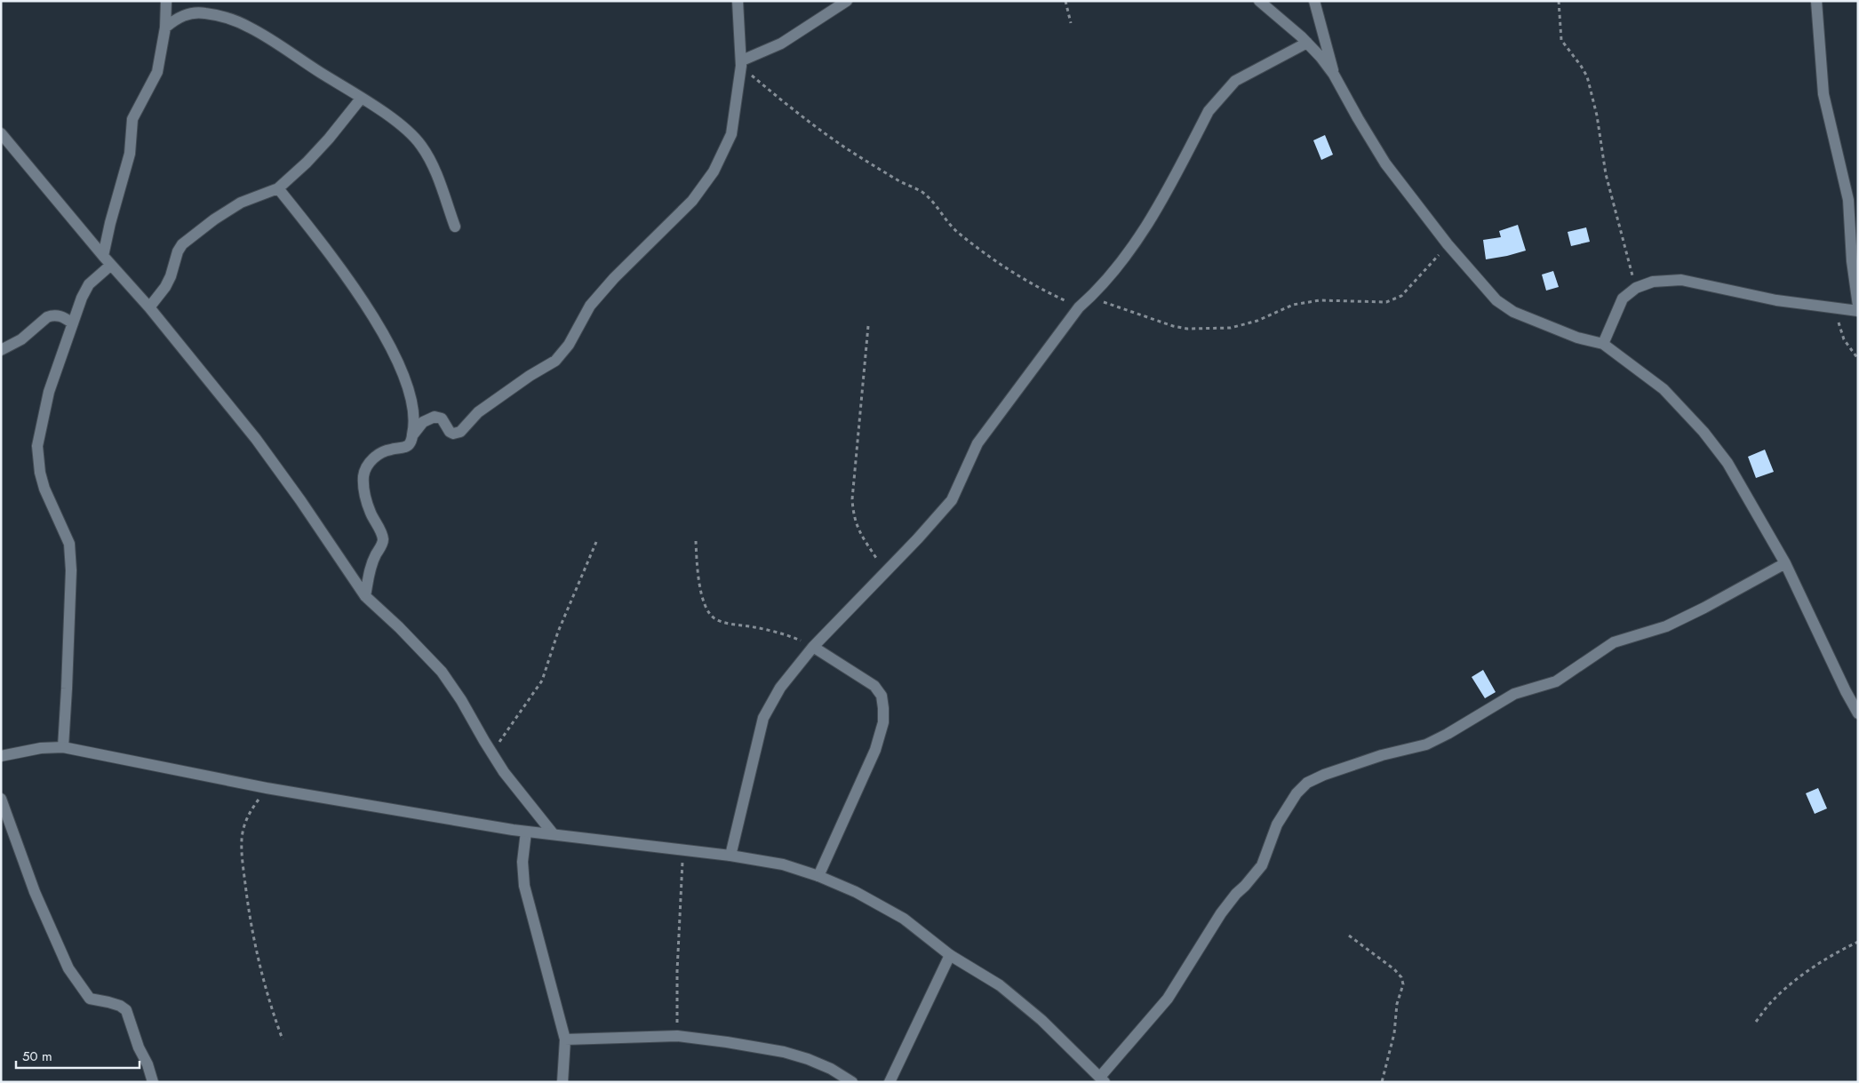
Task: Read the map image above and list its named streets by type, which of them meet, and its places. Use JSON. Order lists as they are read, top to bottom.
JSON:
{
  "scale_bar": "50 m"
}
